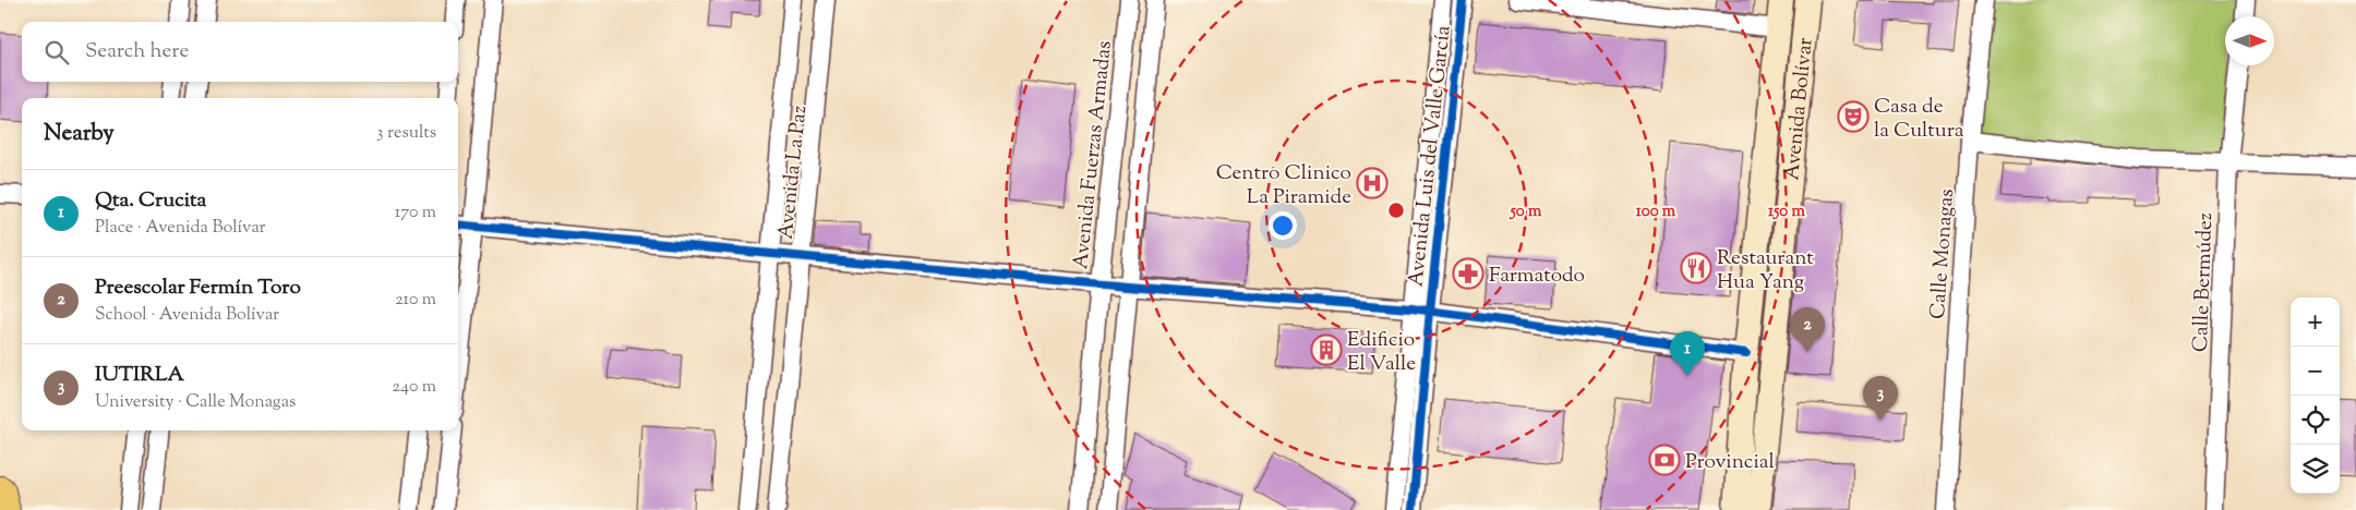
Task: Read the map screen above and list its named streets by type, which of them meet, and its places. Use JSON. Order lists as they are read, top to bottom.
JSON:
{
  "streets": {
    "street": [
      "Avenida Bolívar",
      "Avenida Fuerzas Armadas",
      "Avenida Luis del Valle García",
      "Avenida La Paz",
      "Calle Monagas",
      "Calle Bermúdez"
    ]
  },
  "places": {
    "theatre": ["Casa de la Cultura"],
    "hospital": ["Centro Clinico La Piramide"],
    "restaurant": ["Restaurant Hua Yang"],
    "pharmacy": ["Farmatodo"],
    "building": ["Edificio El Valle"],
    "bank": ["Provincial"]
  },
  "north": "right",
  "page": {
    "search": "Search here",
    "heading": ["Nearby", "3 results"],
    "list": [
      {
        "mark": "1",
        "name": "Qta. Crucita",
        "note": "Place · Avenida Bolívar",
        "value": "170 m"
      },
      {
        "mark": "2",
        "name": "Preescolar Fermín Toro",
        "note": "School · Avenida Bolívar",
        "value": "210 m"
      },
      {
        "mark": "3",
        "name": "IUTIRLA",
        "note": "University · Calle Monagas",
        "value": "240 m"
      }
    ],
    "map_buttons": ["+", "−"],
    "pins": ["2", "1", "3"]
  },
  "rings": ["50 m", "100 m", "150 m"]
}
